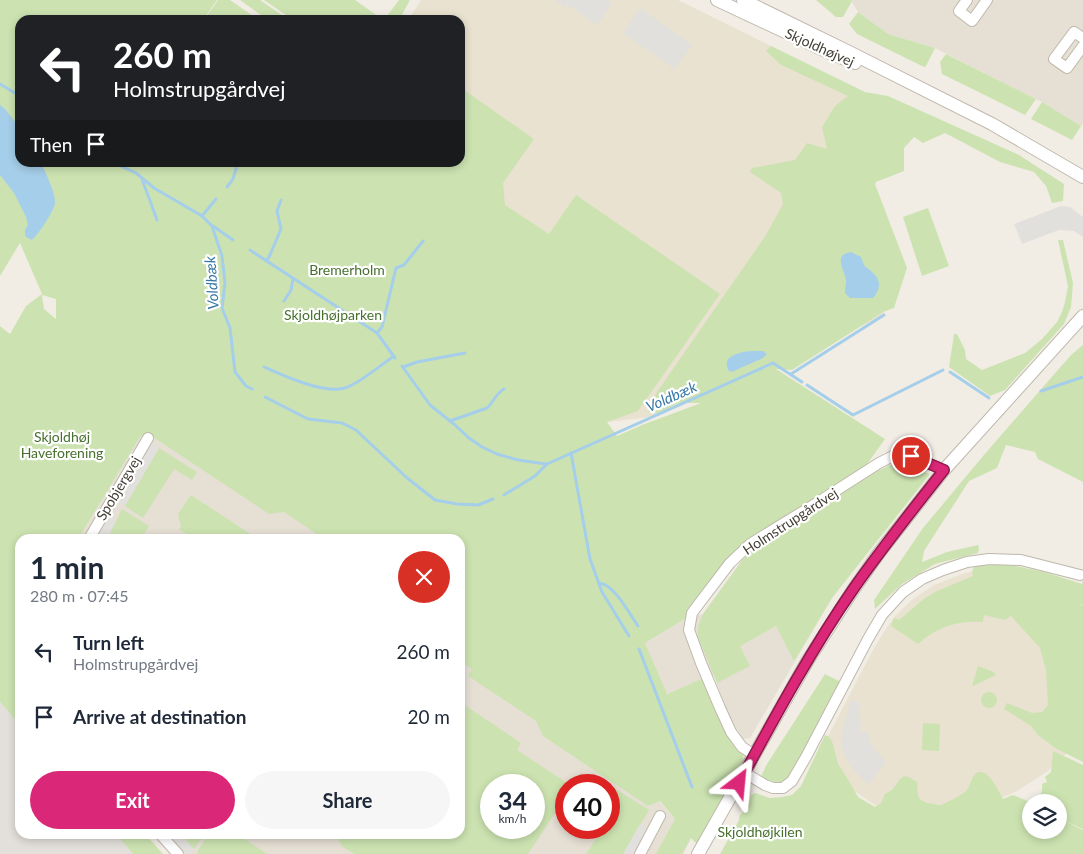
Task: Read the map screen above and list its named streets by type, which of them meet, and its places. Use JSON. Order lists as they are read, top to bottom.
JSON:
{
  "streets": {
    "street": ["Skjoldhøjvej", "Spobjergvej", "Holmstrupgårdvej"]
  },
  "water": ["Voldbæk"],
  "parks": [
    "Bremerholm",
    "Skjoldhøjparken",
    "Skjoldhøj Haveforening",
    "Skjoldhøjkilen"
  ],
  "page": {
    "turn": ["260 m", "Holmstrupgårdvej"],
    "then": "Then",
    "heading": ["1 min", "280 m · 07:45"],
    "list": [
      {
        "name": "Turn left",
        "note": "Holmstrupgårdvej",
        "value": "260 m"
      },
      {
        "name": "Arrive at destination",
        "value": "20 m"
      }
    ],
    "buttons": ["Exit", "Share"],
    "speed": "34 km/h",
    "limit": "40"
  }
}
